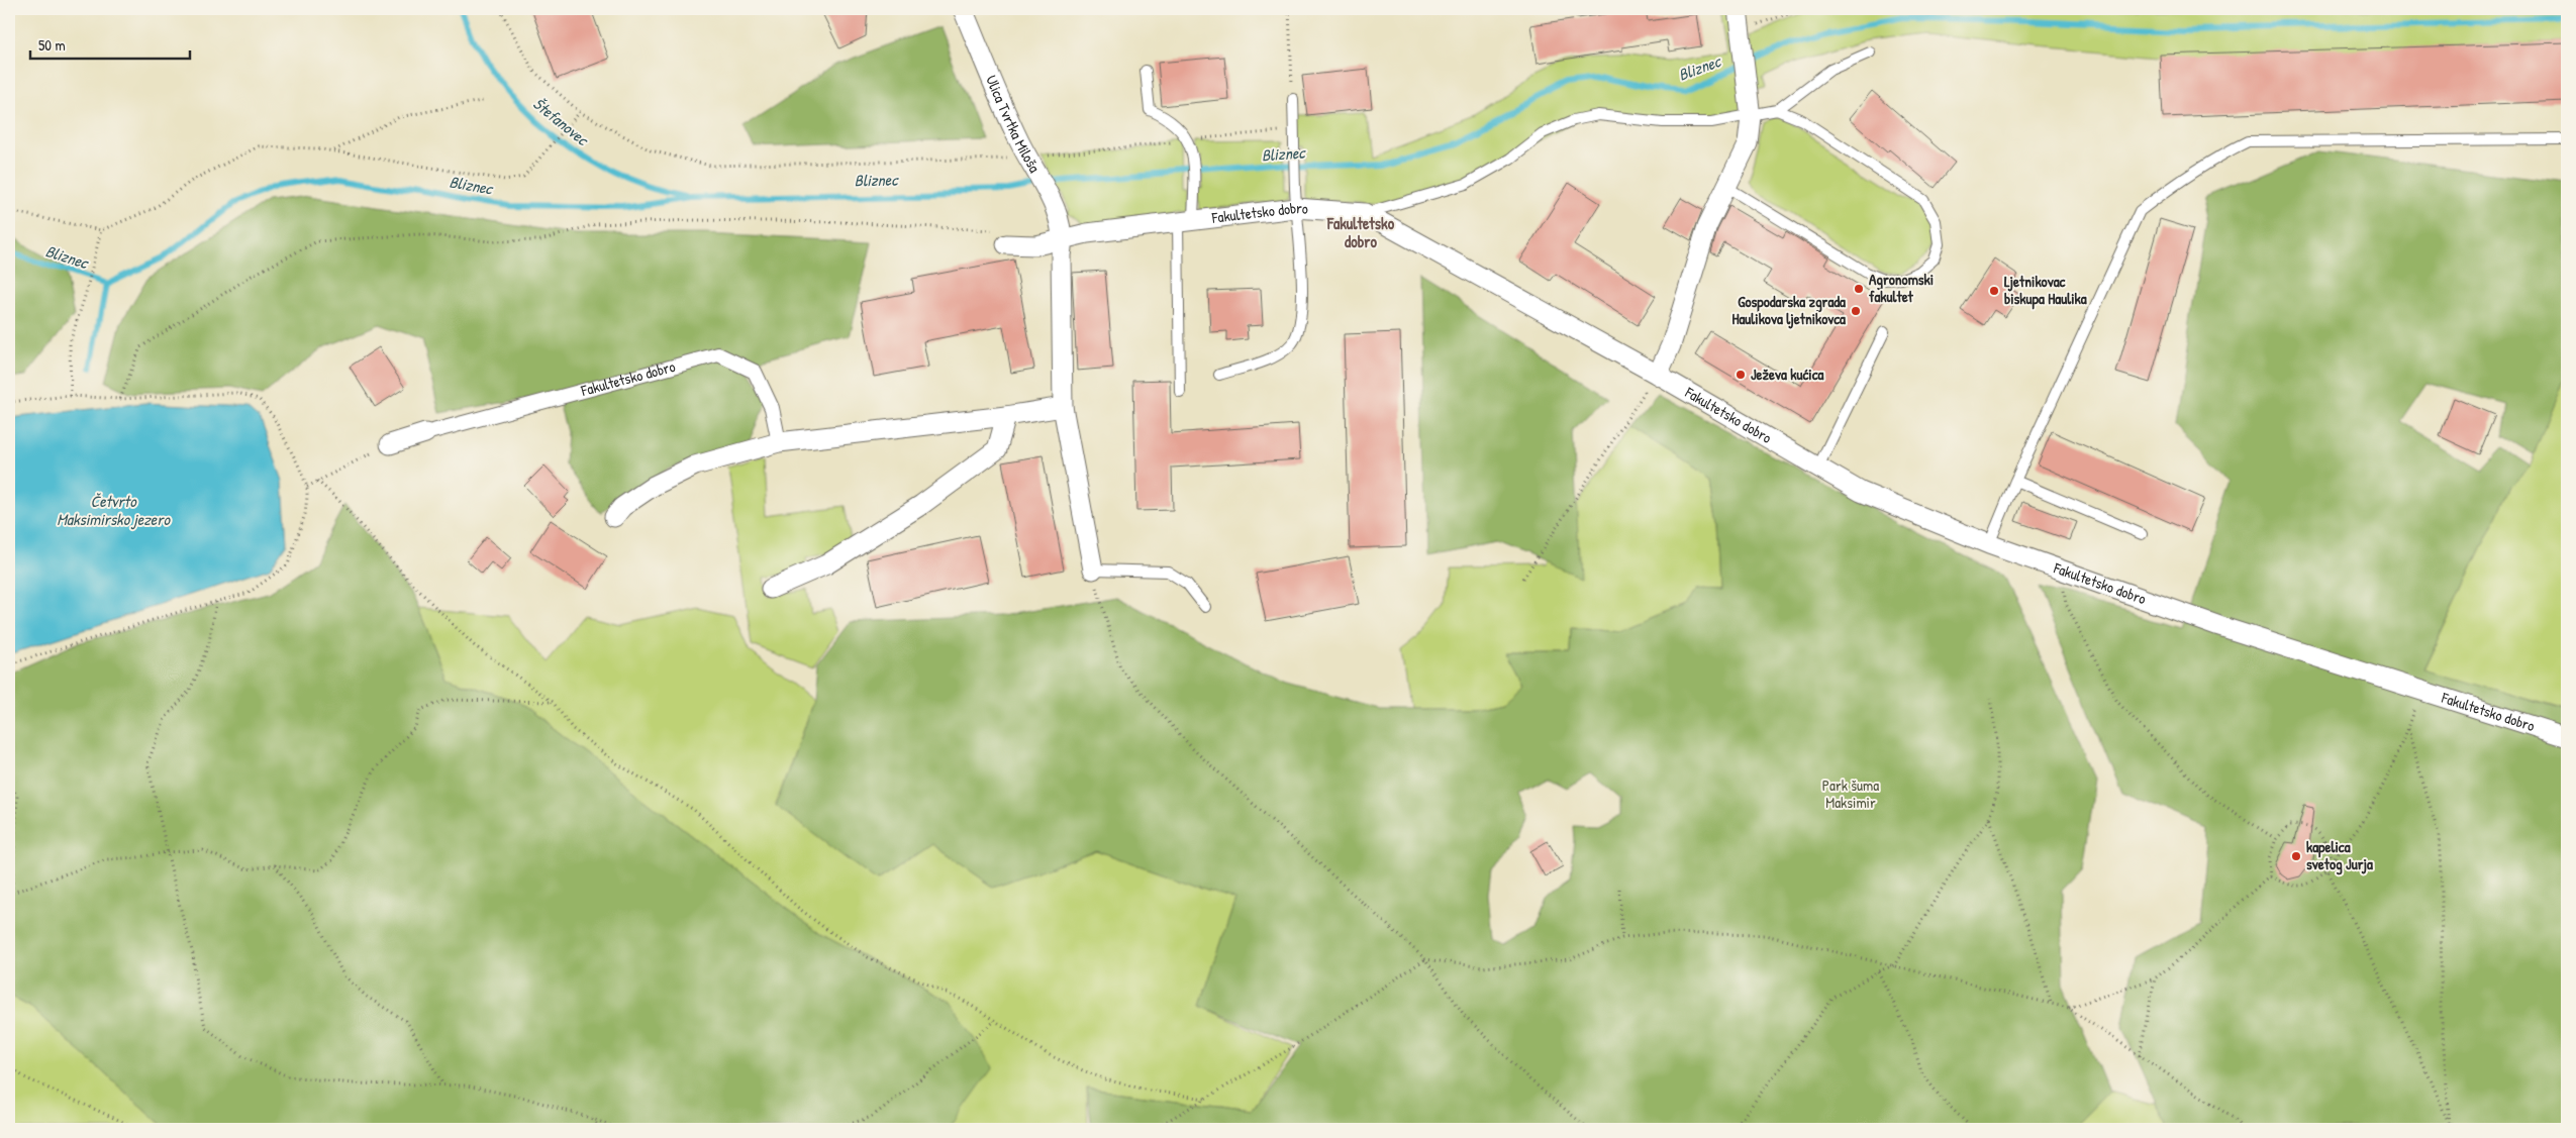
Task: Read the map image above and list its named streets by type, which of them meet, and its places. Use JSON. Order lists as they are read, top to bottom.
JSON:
{
  "streets": {
    "street": ["Ulica Tvrtka Miloša", "Fakultetsko dobro"]
  },
  "crossings": [
    ["Ulica Tvrtka Miloša", "Fakultetsko dobro"]
  ],
  "districts": ["Fakultetsko dobro"],
  "water": ["Bliznec", "Štefanovec", "Četvrto Maksimirsko jezero"],
  "parks": ["Park šuma Maksimir"],
  "places": [
    "Agronomski fakultet",
    "Ljetnikovac biskupa Haulika",
    "Gospodarska zgrada Haulikova ljetnikovca",
    "Ježeva kućica",
    "kapelica svetog Jurja"
  ],
  "scale_bar": "50 m"
}
